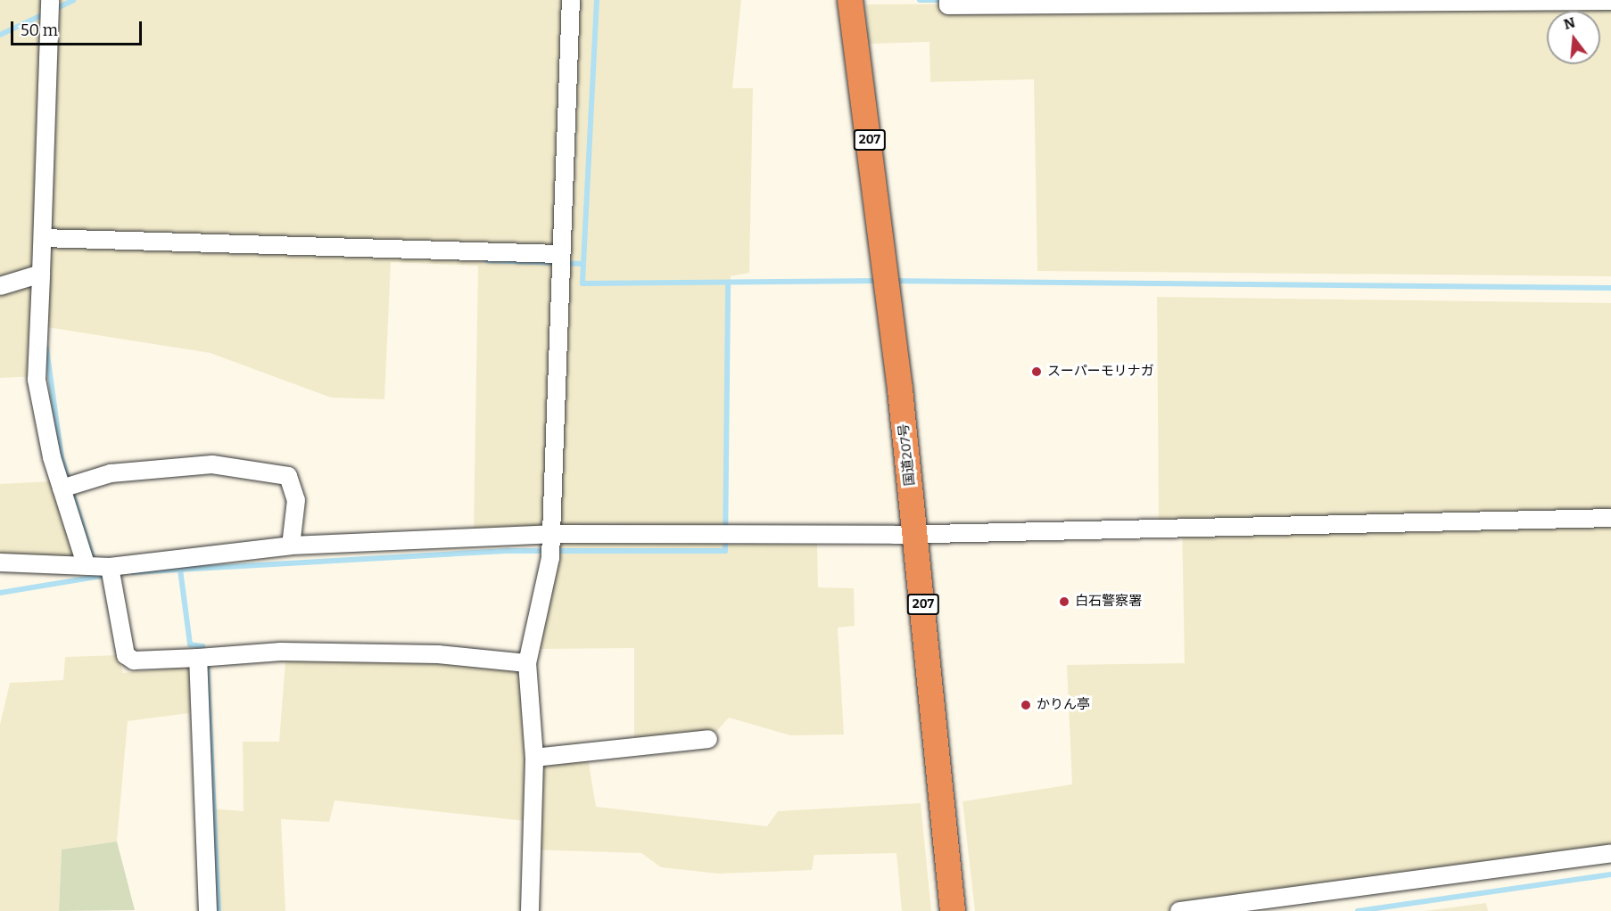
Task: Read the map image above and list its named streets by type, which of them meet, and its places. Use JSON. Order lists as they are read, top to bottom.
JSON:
{
  "streets": {
    "highway": ["207", "国道207号"]
  },
  "places": ["スーパーモリナガ", "白石警察署", "かりん亭"],
  "scale_bar": "50 m",
  "north": "top"
}
